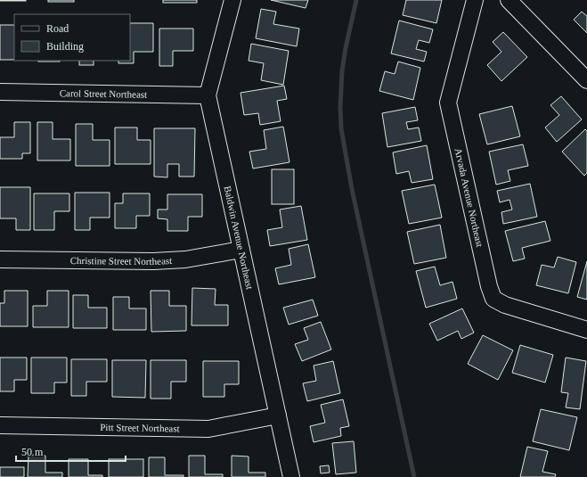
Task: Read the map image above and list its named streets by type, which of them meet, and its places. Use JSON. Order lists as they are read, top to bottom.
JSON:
{
  "streets": {
    "street": [
      "Carol Street Northeast",
      "Arvada Avenue Northeast",
      "Baldwin Avenue Northeast",
      "Christine Street Northeast",
      "Pitt Street Northeast"
    ]
  },
  "crossings": [
    ["Carol Street Northeast", "Baldwin Avenue Northeast"],
    ["Baldwin Avenue Northeast", "Christine Street Northeast"],
    ["Baldwin Avenue Northeast", "Pitt Street Northeast"]
  ],
  "legend": ["Road", "Building"],
  "scale_bar": "50 m"
}
